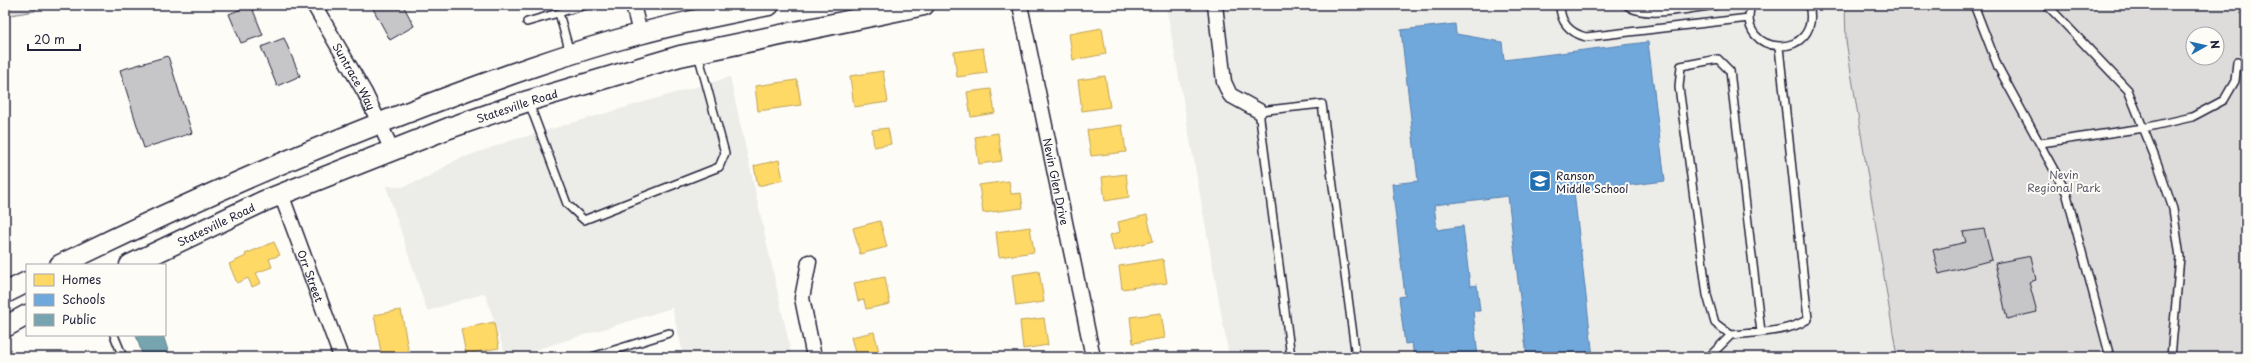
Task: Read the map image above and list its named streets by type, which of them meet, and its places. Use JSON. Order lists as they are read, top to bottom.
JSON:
{
  "streets": {
    "main road": ["Statesville Road"],
    "street": ["Suntrace Way", "Nevin Glen Drive", "Orr Street"]
  },
  "crossings": [
    ["Suntrace Way", "Statesville Road"],
    ["Statesville Road", "Orr Street"]
  ],
  "parks": ["Nevin Regional Park"],
  "places": {
    "school or university": ["Ranson Middle School"]
  },
  "legend": ["Homes", "Schools", "Public"],
  "scale_bar": "20 m",
  "north": "right"
}
